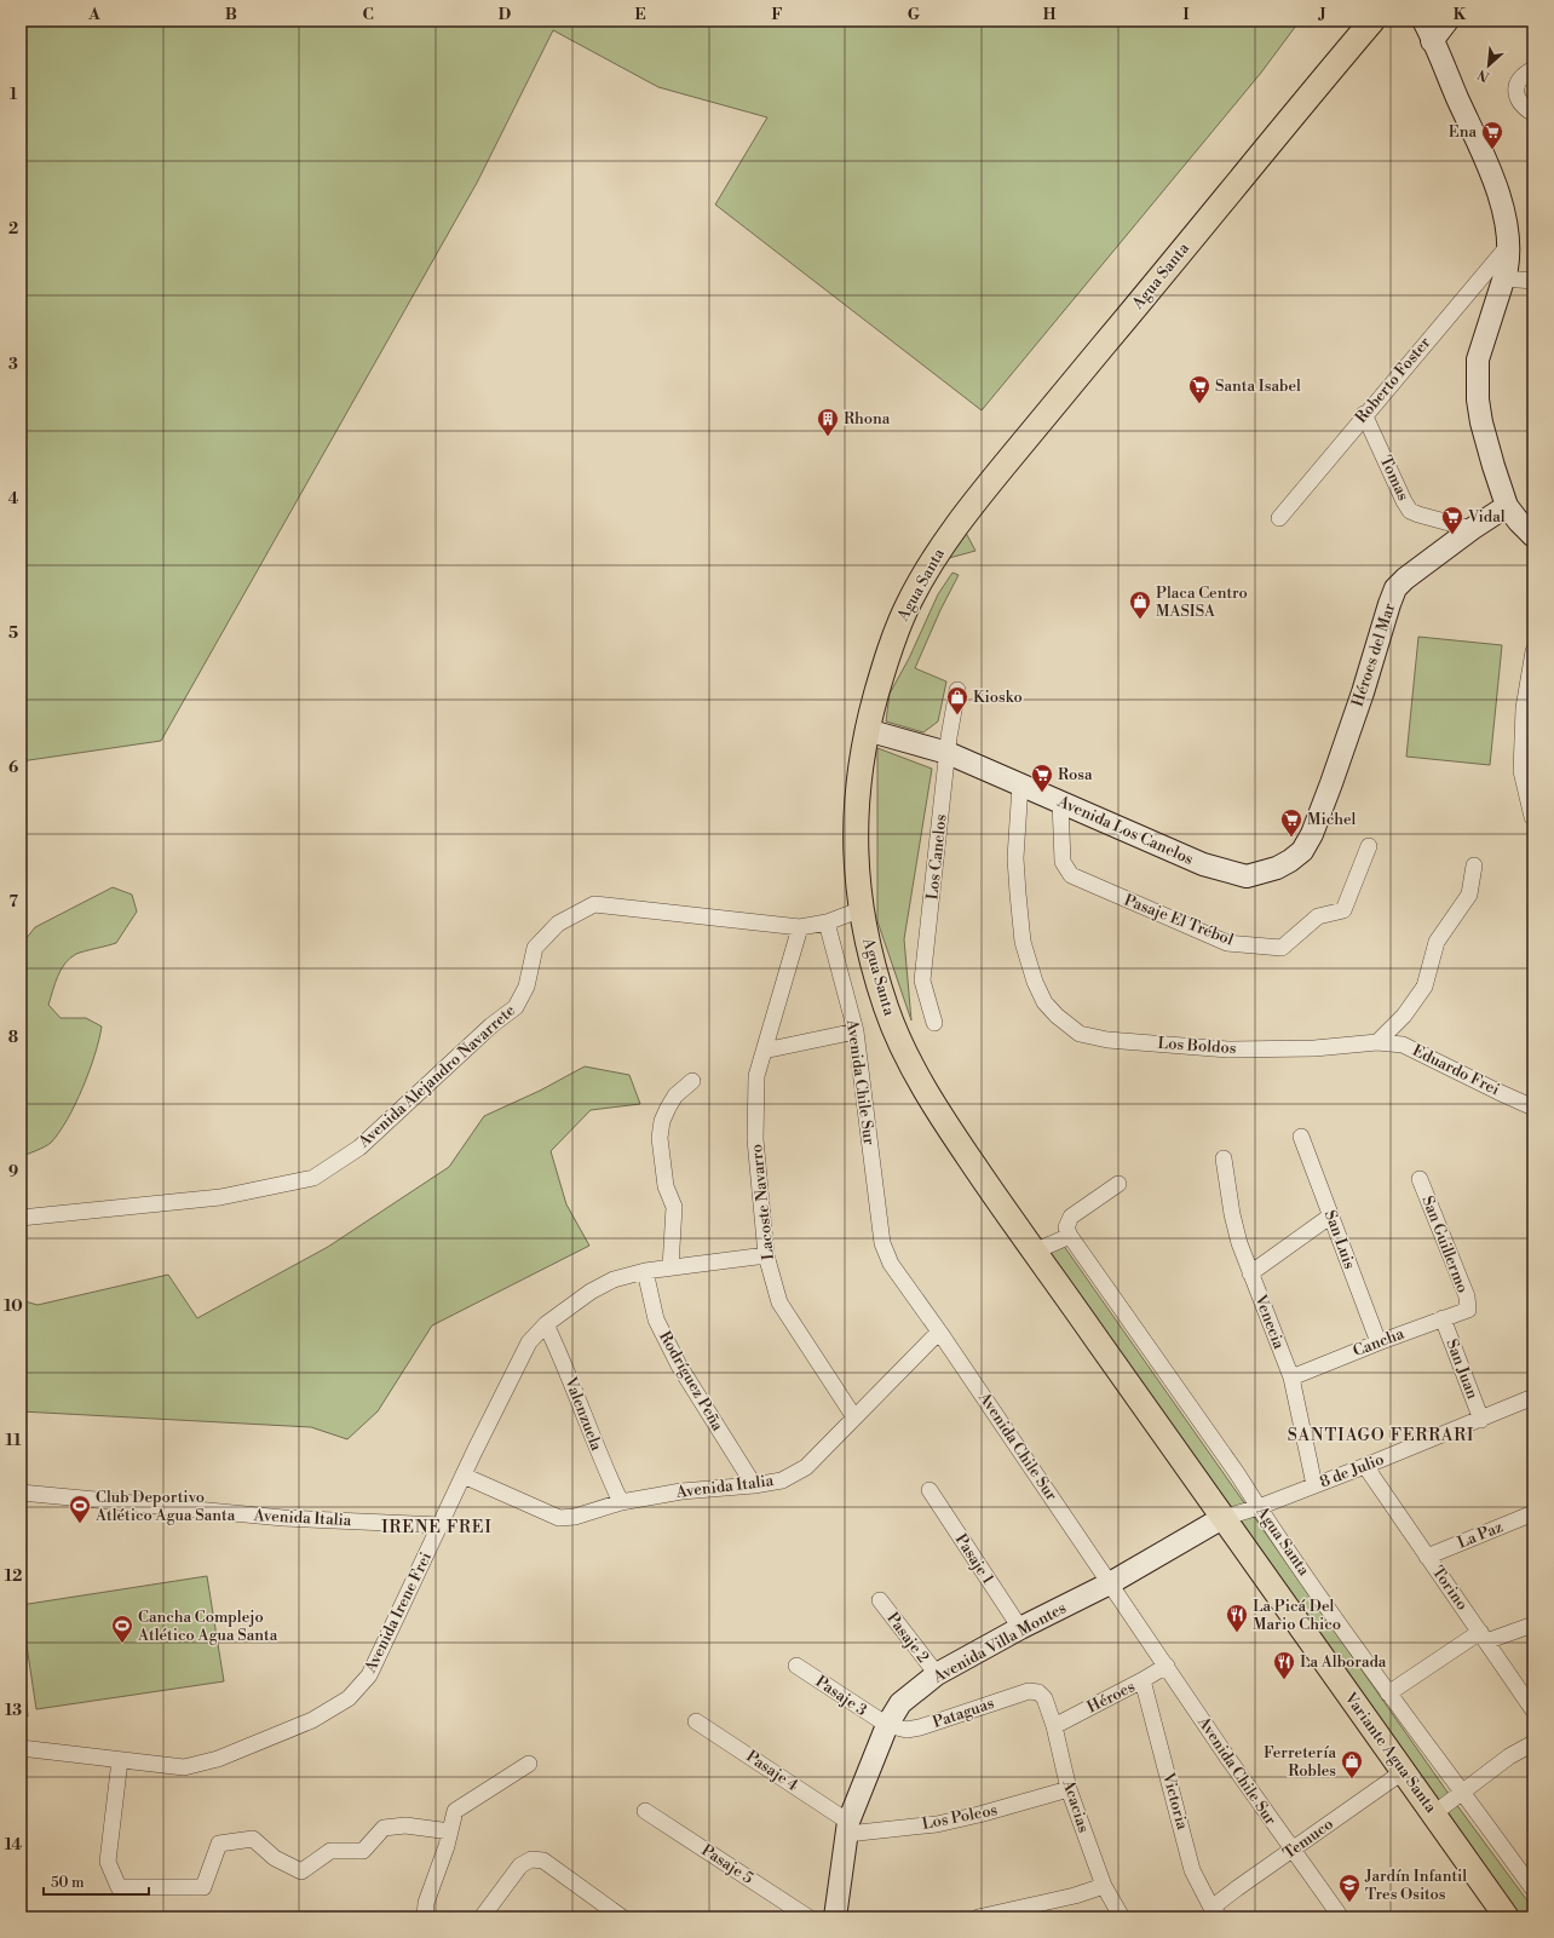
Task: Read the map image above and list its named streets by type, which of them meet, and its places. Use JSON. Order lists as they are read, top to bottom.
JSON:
{
  "streets": {
    "main road": ["Agua Santa", "Variante Agua Santa"],
    "street": [
      "Roberto Foster",
      "Tomas",
      "Héroes del Mar",
      "Avenida Los Canelos",
      "Los Canelos",
      "Pasaje El Trébol",
      "Los Boldos",
      "Eduardo Frei",
      "Avenida Alejandro Navarrete",
      "Avenida Chile Sur",
      "Lacoste Navarro",
      "San Luis",
      "San Guillermo",
      "Venecia",
      "Cancha",
      "San Juan",
      "Rodríguez Peña",
      "Valenzuela",
      "8 de Julio",
      "Avenida Italia",
      "La Paz",
      "Pasaje 1",
      "Torino",
      "Avenida Irene Frei",
      "Pasaje 2",
      "Avenida Villa Montes",
      "Pasaje 3",
      "Héroes",
      "Pataguas",
      "Pasaje 4",
      "Victoria",
      "Acacias",
      "Los Poleos",
      "Temuco",
      "Pasaje 5"
    ]
  },
  "crossings": [
    ["Agua Santa", "Avenida Los Canelos"],
    ["Agua Santa", "Avenida Alejandro Navarrete"],
    ["Agua Santa", "8 de Julio"],
    ["Agua Santa", "Avenida Villa Montes"],
    ["Agua Santa", "Variante Agua Santa"],
    ["Roberto Foster", "Tomas"],
    ["Tomas", "Héroes del Mar"],
    ["Héroes del Mar", "Avenida Los Canelos"],
    ["Avenida Los Canelos", "Los Canelos"],
    ["Avenida Los Canelos", "Pasaje El Trébol"],
    ["Avenida Los Canelos", "Los Boldos"],
    ["Los Boldos", "Eduardo Frei"],
    ["Avenida Alejandro Navarrete", "Avenida Chile Sur"],
    ["Avenida Alejandro Navarrete", "Lacoste Navarro"],
    ["Avenida Chile Sur", "Avenida Italia"],
    ["Avenida Chile Sur", "Avenida Villa Montes"],
    ["Avenida Chile Sur", "Héroes"],
    ["Avenida Chile Sur", "Temuco"],
    ["Lacoste Navarro", "Avenida Italia"],
    ["Lacoste Navarro", "Avenida Irene Frei"],
    ["San Luis", "Cancha"],
    ["San Guillermo", "Cancha"],
    ["Venecia", "Cancha"],
    ["Venecia", "8 de Julio"],
    ["Cancha", "San Juan"],
    ["San Juan", "8 de Julio"],
    ["Rodríguez Peña", "Avenida Italia"],
    ["Rodríguez Peña", "Avenida Irene Frei"],
    ["Valenzuela", "Avenida Italia"],
    ["Valenzuela", "Avenida Irene Frei"],
    ["8 de Julio", "Torino"],
    ["8 de Julio", "Avenida Villa Montes"],
    ["8 de Julio", "Variante Agua Santa"],
    ["Avenida Italia", "Avenida Irene Frei"],
    ["La Paz", "Torino"],
    ["Pasaje 1", "Avenida Villa Montes"],
    ["Pasaje 2", "Avenida Villa Montes"],
    ["Avenida Villa Montes", "Pasaje 3"],
    ["Avenida Villa Montes", "Pataguas"],
    ["Avenida Villa Montes", "Variante Agua Santa"],
    ["Avenida Villa Montes", "Pasaje 4"],
    ["Avenida Villa Montes", "Los Poleos"],
    ["Pasaje 3", "Pataguas"],
    ["Héroes", "Victoria"],
    ["Héroes", "Acacias"],
    ["Pataguas", "Acacias"],
    ["Variante Agua Santa", "Temuco"],
    ["Pasaje 4", "Los Poleos"],
    ["Victoria", "Temuco"],
    ["Acacias", "Los Poleos"]
  ],
  "districts": ["SANTIAGO FERRARI", "IRENE FREI"],
  "places": {
    "supermarket": [
      "Ena",
      "Santa Isabel",
      "Vidal",
      "Rosa",
      "Michel"
    ],
    "building": ["Rhona"],
    "shop": ["Placa Centro MASISA", "Kiosko", "Ferretería Robles"],
    "sports": ["Club Deportivo Atlético Agua Santa", "Cancha Complejo Atlético Agua Santa"],
    "restaurant": ["La Picá Del Mario Chico", "La Alborada"],
    "school or university": ["Jardín Infantil Tres Ositos"]
  },
  "scale_bar": "50 m",
  "north": "bottom left",
  "grid": {
    "columns": [
      "A",
      "B",
      "C",
      "D",
      "E",
      "F",
      "G",
      "H",
      "I",
      "J",
      "K"
    ],
    "rows": [
      "1",
      "2",
      "3",
      "4",
      "5",
      "6",
      "7",
      "8",
      "9",
      "10",
      "11",
      "12",
      "13",
      "14"
    ]
  }
}
